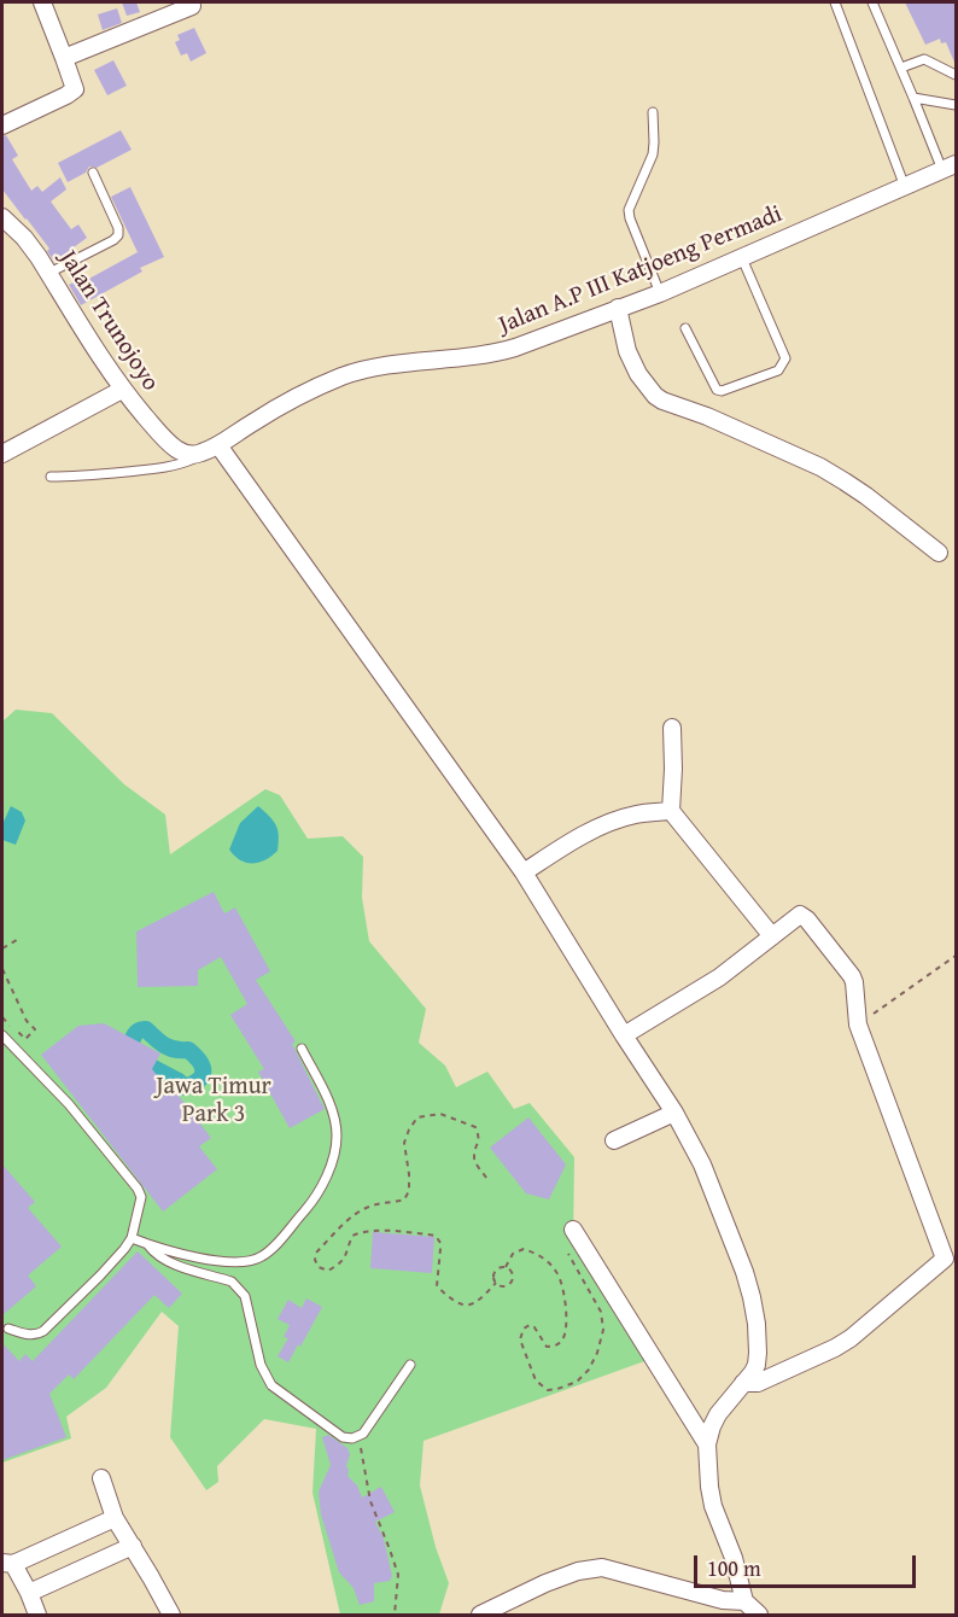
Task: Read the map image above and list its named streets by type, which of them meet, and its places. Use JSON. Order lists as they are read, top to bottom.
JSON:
{
  "streets": {
    "street": ["Jalan A.P III Katjoeng Permadi", "Jalan Trunojoyo"]
  },
  "parks": ["Jawa Timur Park 3"],
  "scale_bar": "100 m"
}
